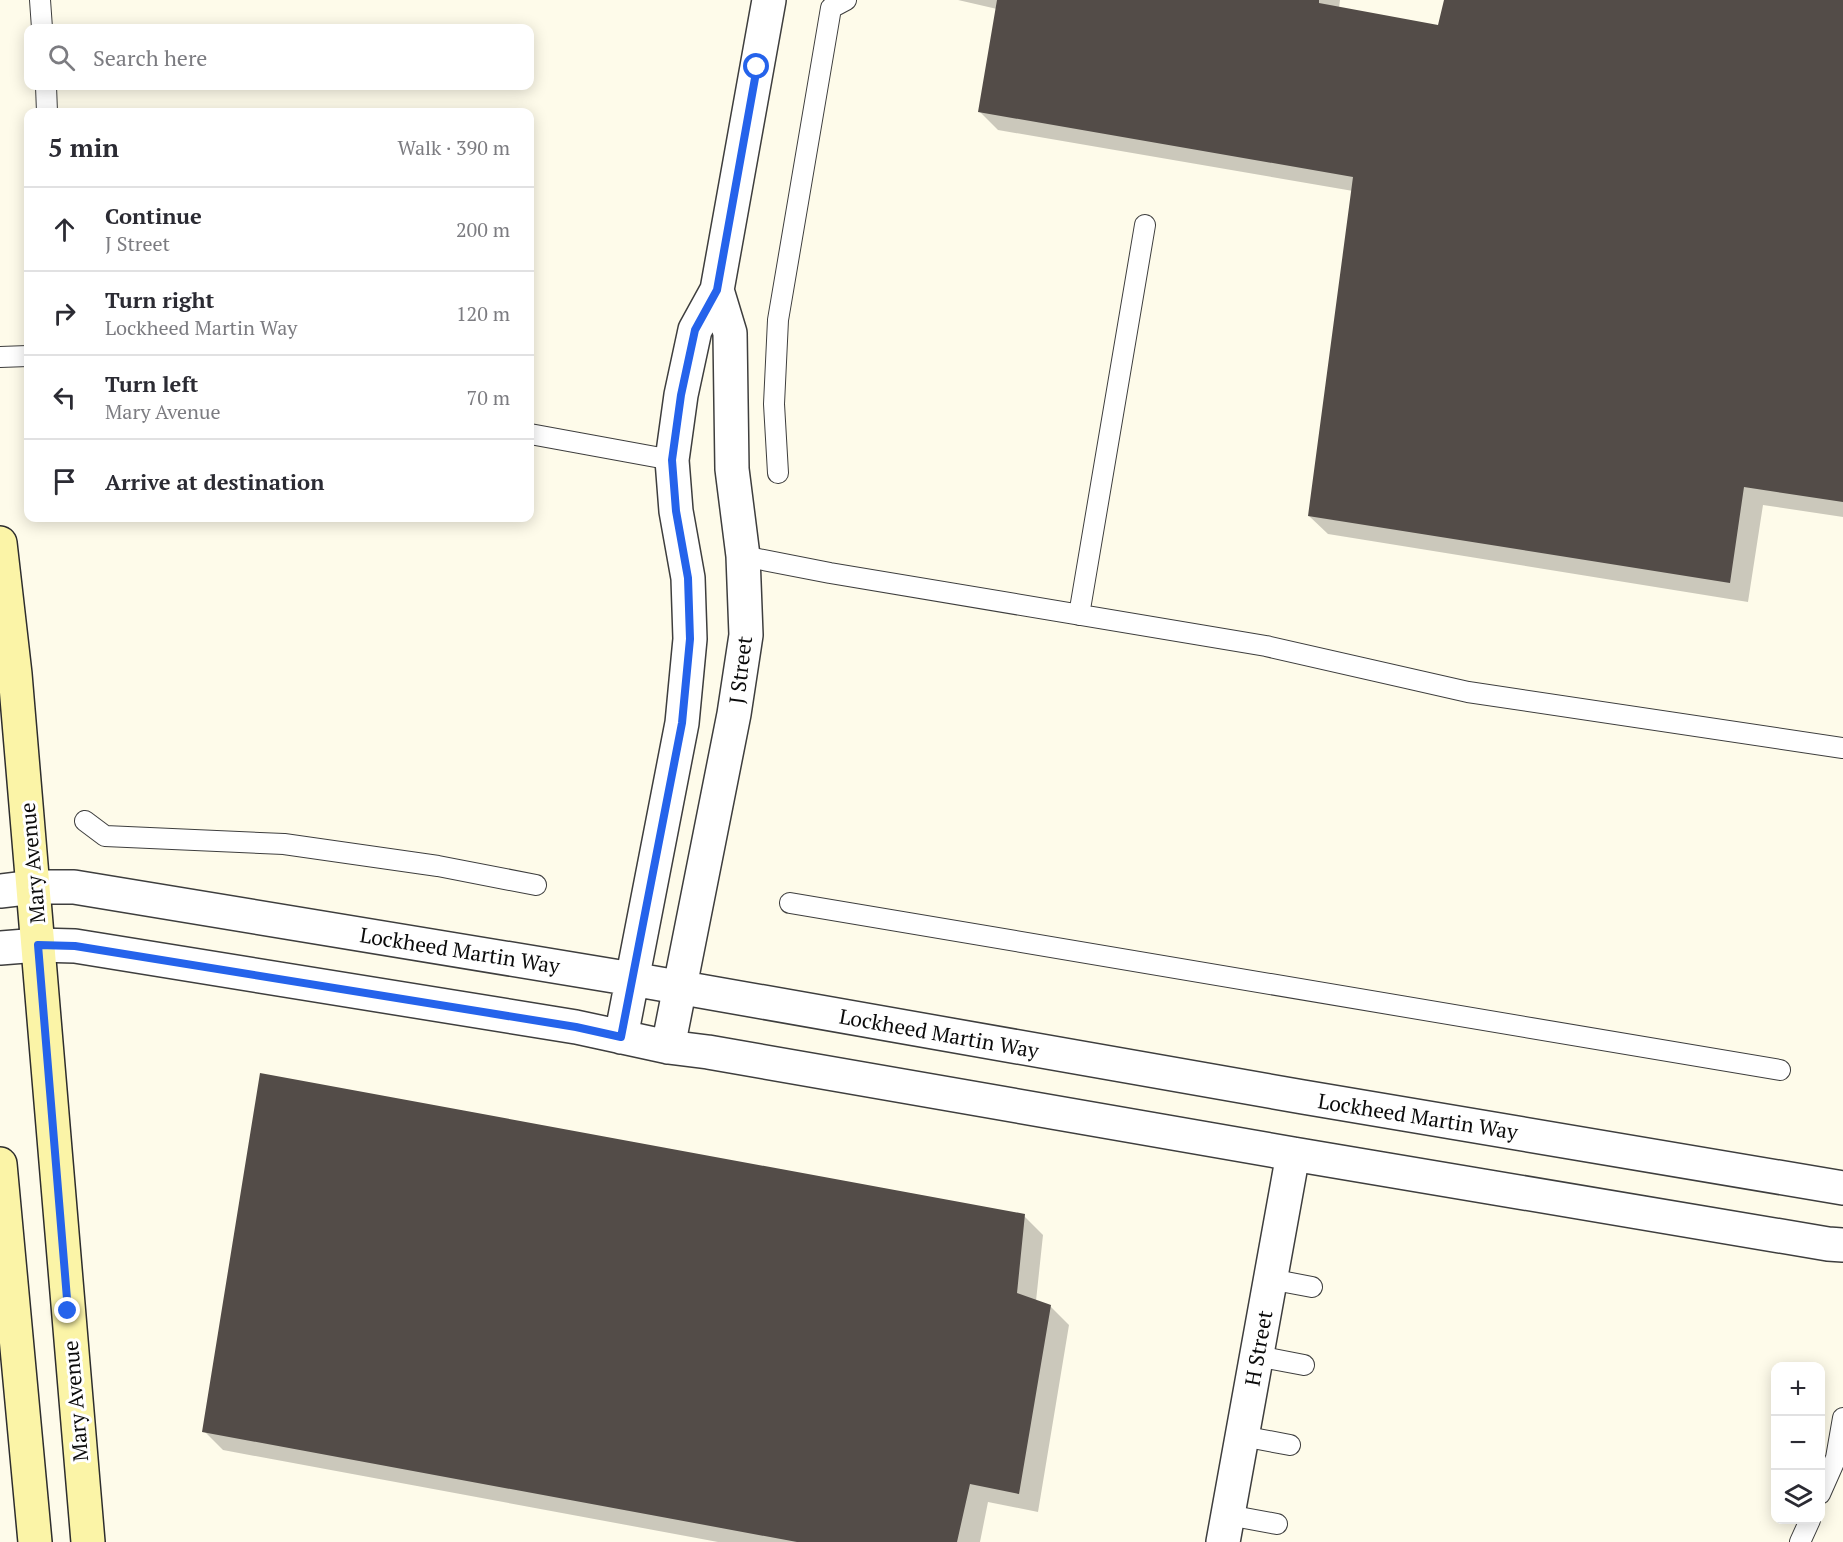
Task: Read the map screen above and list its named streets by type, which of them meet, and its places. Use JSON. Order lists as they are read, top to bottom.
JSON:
{
  "streets": {
    "street": [
      "J Street",
      "Mary Avenue",
      "Lockheed Martin Way",
      "H Street"
    ]
  },
  "crossings": [
    ["J Street", "Lockheed Martin Way"],
    ["Mary Avenue", "Lockheed Martin Way"]
  ],
  "page": {
    "search": "Search here",
    "heading": ["5 min", "Walk · 390 m"],
    "list": [
      ["Continue", "J Street", "200 m"],
      ["Turn right", "Lockheed Martin Way", "120 m"],
      ["Turn left", "Mary Avenue", "70 m"],
      "Arrive at destination"
    ],
    "map_buttons": ["+", "−"]
  }
}
